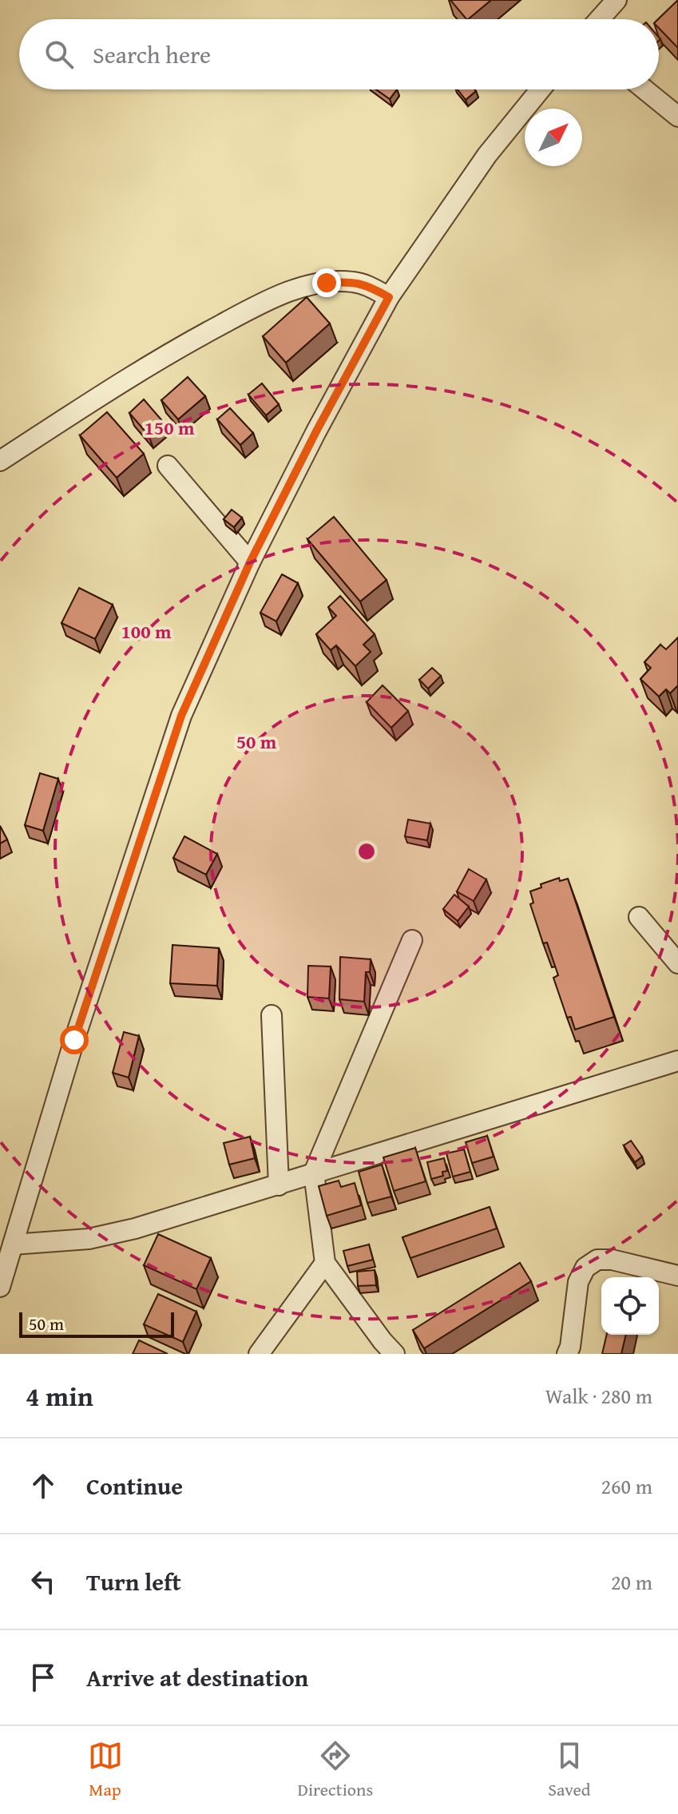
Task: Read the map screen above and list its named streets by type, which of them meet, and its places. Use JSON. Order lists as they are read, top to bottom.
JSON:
{
  "scale_bar": "50 m",
  "north": "top right",
  "page": {
    "search": "Search here",
    "scale": "50 m",
    "heading": ["4 min", "Walk · 280 m"],
    "list": [
      ["Continue", "260 m"],
      ["Turn left", "20 m"],
      "Arrive at destination"
    ],
    "nav": ["Map", "Directions", "Saved"]
  },
  "rings": ["150 m", "100 m", "50 m"]
}
